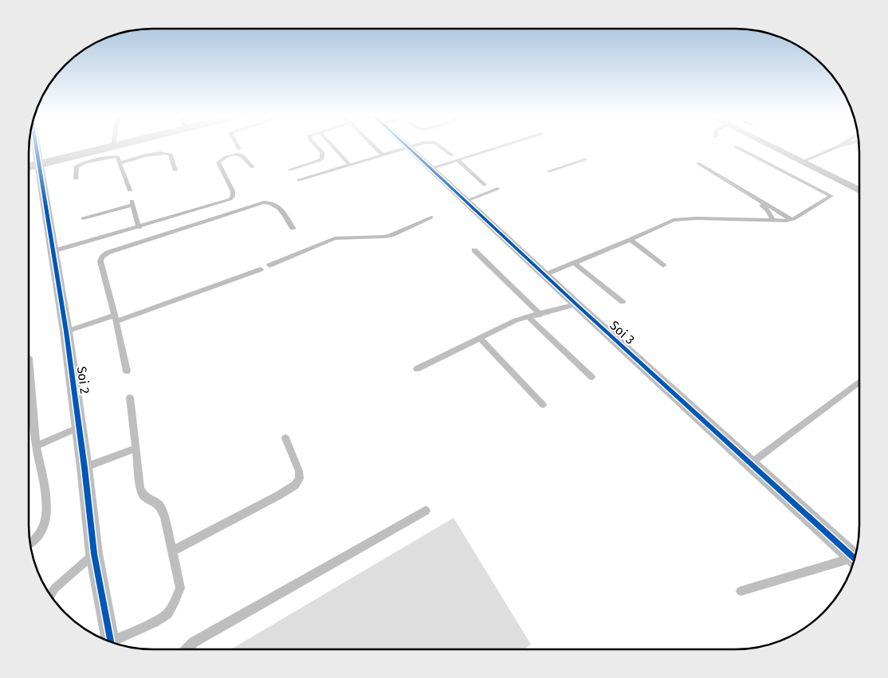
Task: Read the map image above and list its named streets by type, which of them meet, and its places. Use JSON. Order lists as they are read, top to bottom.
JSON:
{
  "streets": {
    "street": ["Soi 3", "Soi 2"]
  }
}
